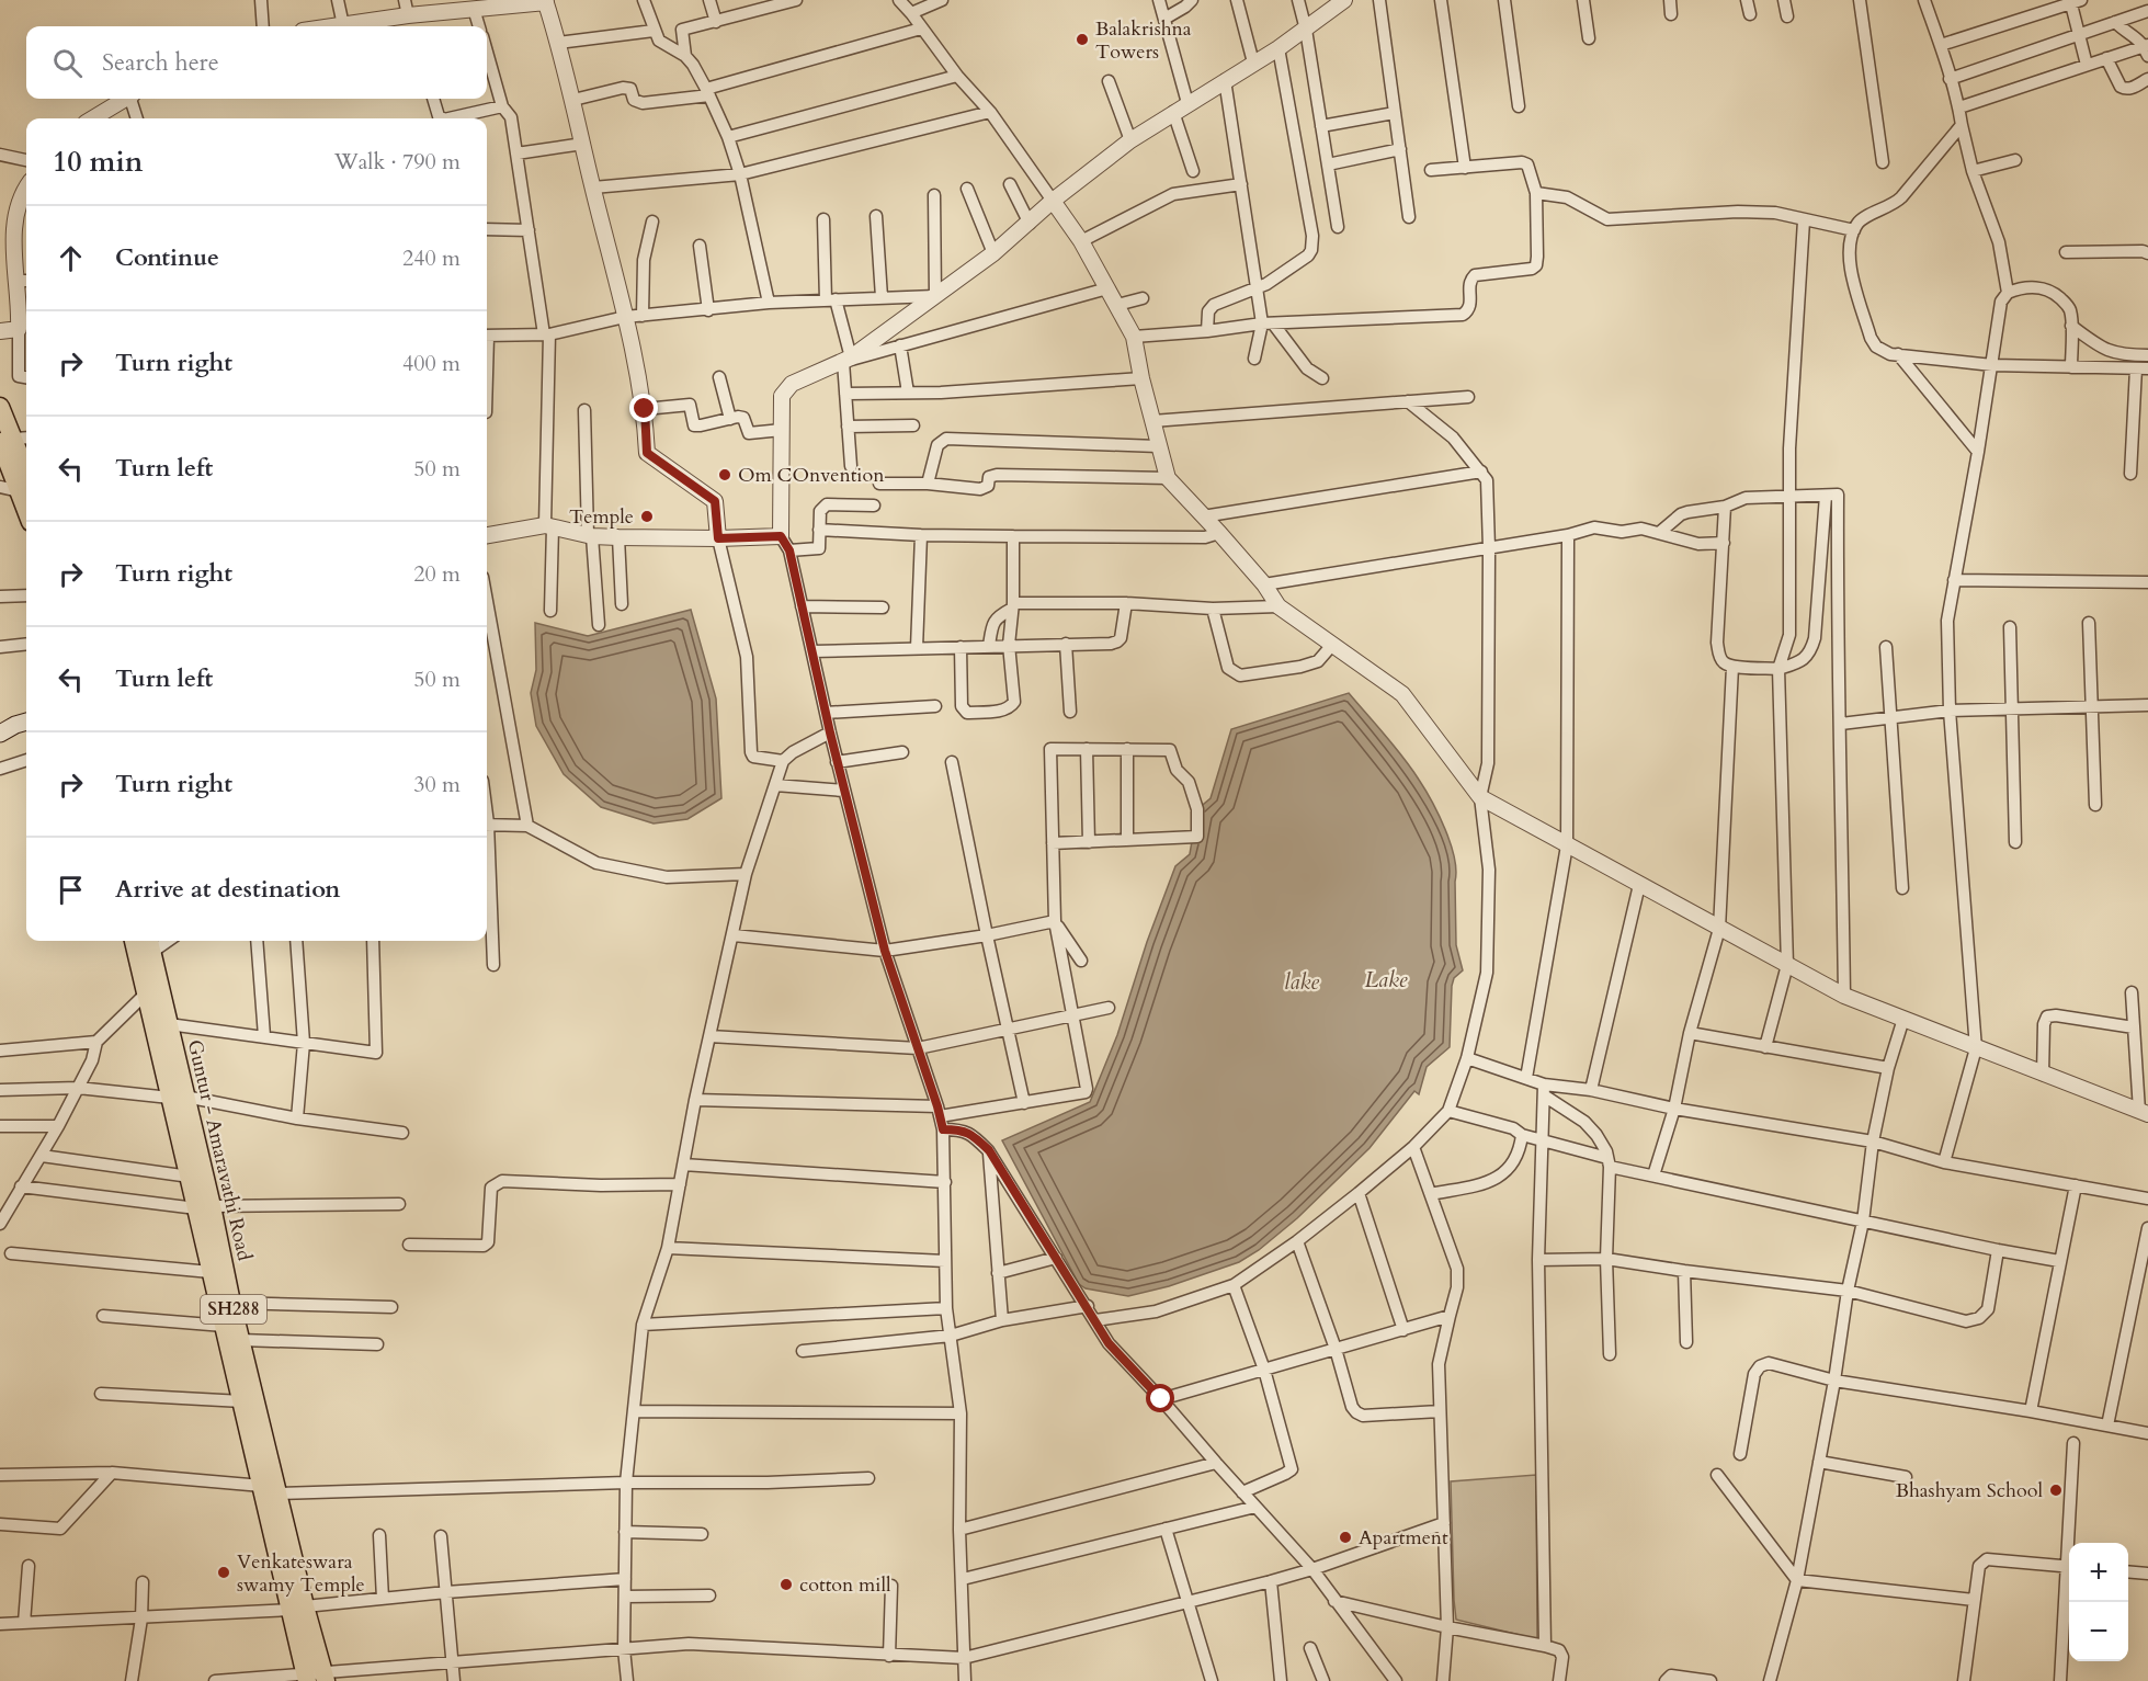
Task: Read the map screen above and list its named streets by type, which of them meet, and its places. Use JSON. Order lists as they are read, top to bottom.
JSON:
{
  "streets": {
    "main road": ["Guntur - Amaravathi Road", "SH288"]
  },
  "water": ["Lake", "lake"],
  "places": [
    "Balakrishna Towers",
    "Om COnvention",
    "Temple",
    "Bhashyam School",
    "Apartment",
    "Venkateswara swamy Temple",
    "cotton mill"
  ],
  "page": {
    "search": "Search here",
    "heading": ["10 min", "Walk · 790 m"],
    "list": [
      ["Continue", "240 m"],
      ["Turn right", "400 m"],
      ["Turn left", "50 m"],
      ["Turn right", "20 m"],
      ["Turn left", "50 m"],
      ["Turn right", "30 m"],
      "Arrive at destination"
    ],
    "map_buttons": ["+", "−"]
  }
}
